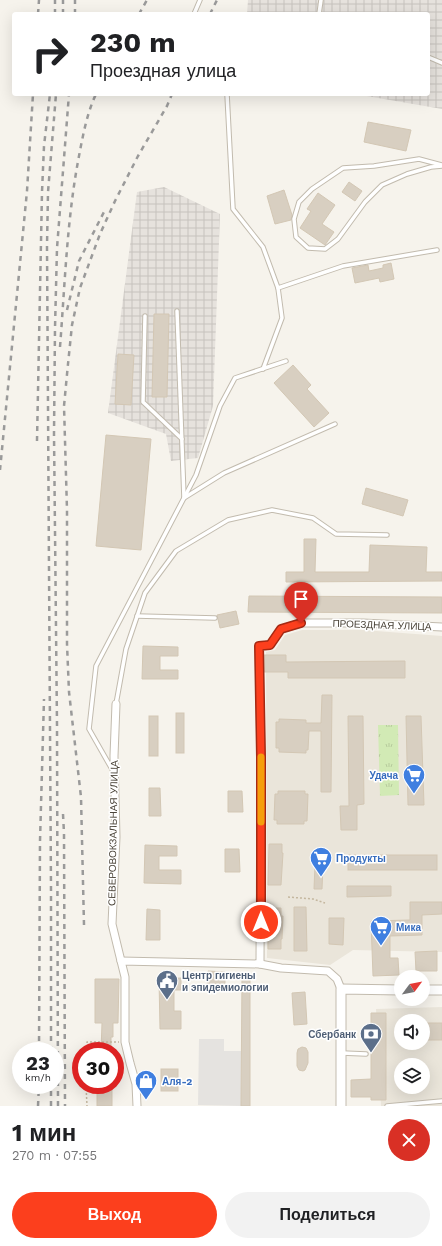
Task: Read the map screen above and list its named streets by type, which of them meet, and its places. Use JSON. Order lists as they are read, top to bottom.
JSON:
{
  "streets": {
    "street": ["ПРОЕЗДНАЯ УЛИЦА", "СЕВЕРОВОКЗАЛЬНАЯ УЛИЦА"]
  },
  "places": {
    "supermarket": ["Удача", "Продукты", "Мика"],
    "public building": ["Центр гигиены и эпидемиологии"],
    "bank": ["Сбербанк"],
    "shop": ["Аля-2"]
  },
  "north": "top right",
  "page": {
    "turn": ["230 m", "Проездная улица"],
    "speed": "23 km/h",
    "limit": "30",
    "heading": ["1 мин", "270 m · 07:55"],
    "buttons": ["Выход", "Поделиться"]
  }
}
